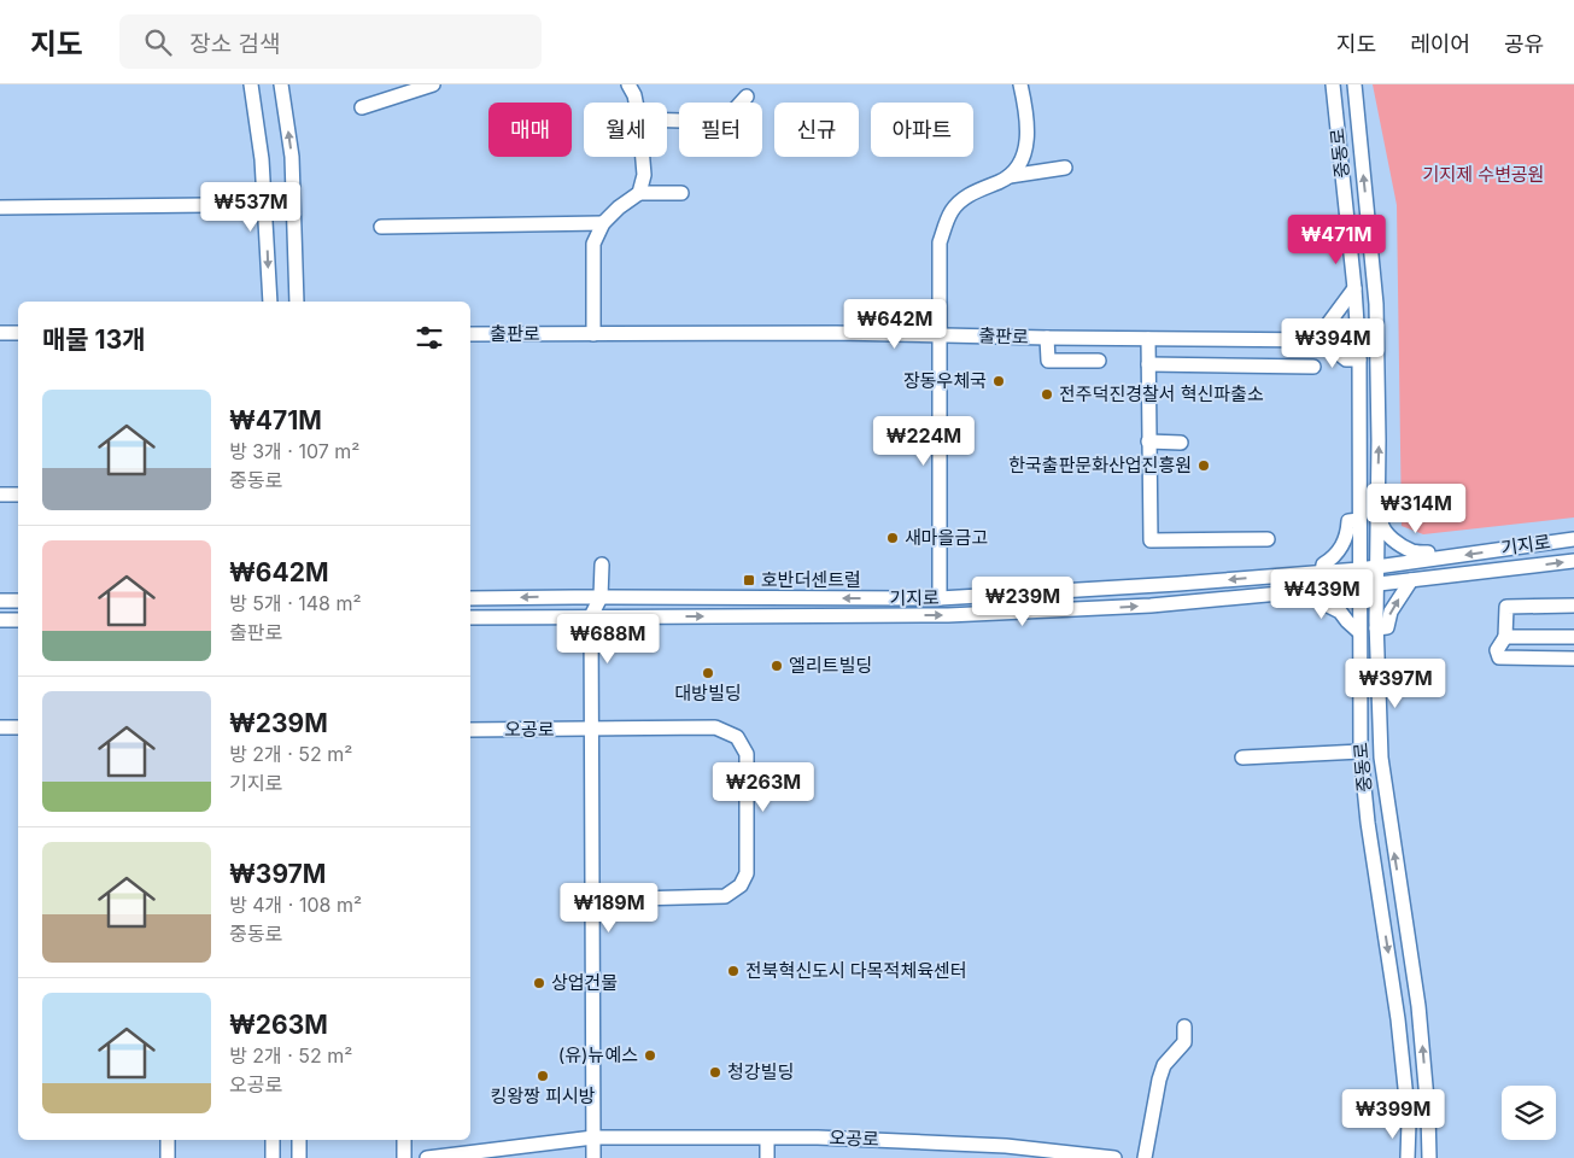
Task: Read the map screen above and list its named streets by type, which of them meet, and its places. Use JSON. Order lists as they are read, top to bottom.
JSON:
{
  "streets": {
    "street": [
      "중동로",
      "출판로",
      "기지로",
      "오공로"
    ]
  },
  "crossings": [
    ["중동로", "기지로"]
  ],
  "parks": ["기지제 수변공원"],
  "places": {
    "other": [
      "장동우체국",
      "전주덕진경찰서 혁신파출소",
      "한국출판문화산업진흥원",
      "새마을금고",
      "엘리트빌딩",
      "대방빌딩",
      "전북혁신도시 다목적체육센터",
      "상업건물",
      "(유)뉴예스",
      "청강빌딩",
      "킹왕짱 피시방"
    ],
    "transit": ["호반더센트럴"]
  },
  "page": {
    "header": "지도",
    "search": "장소 검색",
    "nav": ["지도", "레이어", "공유"],
    "chip": [
      "매매",
      "월세",
      "필터",
      "신규",
      "아파트"
    ],
    "price": [
      "₩537M",
      "₩471M",
      "₩642M",
      "₩394M",
      "₩224M",
      "₩314M",
      "₩439M",
      "₩239M",
      "₩688M",
      "₩397M",
      "₩263M",
      "₩189M",
      "₩399M"
    ],
    "heading": "매물 13개",
    "list": [
      {
        "name": "₩471M",
        "note": "방 3개 · 107 m² · 중동로"
      },
      {
        "name": "₩642M",
        "note": "방 5개 · 148 m² · 출판로"
      },
      {
        "name": "₩239M",
        "note": "방 2개 · 52 m² · 기지로"
      },
      {
        "name": "₩397M",
        "note": "방 4개 · 108 m² · 중동로"
      },
      {
        "name": "₩263M",
        "note": "방 2개 · 52 m² · 오공로"
      }
    ]
  }
}
